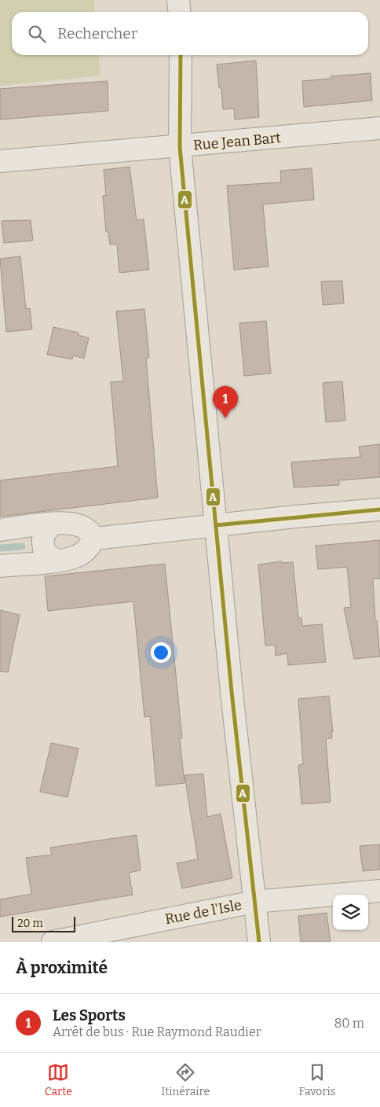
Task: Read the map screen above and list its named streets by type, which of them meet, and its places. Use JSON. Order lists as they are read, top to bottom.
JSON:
{
  "streets": {
    "street": ["Rue Jean Bart", "Rue de l'Isle"]
  },
  "lines": ["transit line A"],
  "scale_bar": "20 m",
  "page": {
    "search": "Rechercher",
    "pins": "1",
    "scale": "20 m",
    "heading": "À proximité",
    "list": [
      {
        "mark": "1",
        "name": "Les Sports",
        "note": "Arrêt de bus · Rue Raymond Raudier",
        "value": "80 m"
      }
    ],
    "nav": ["Carte", "Itinéraire", "Favoris"]
  }
}
